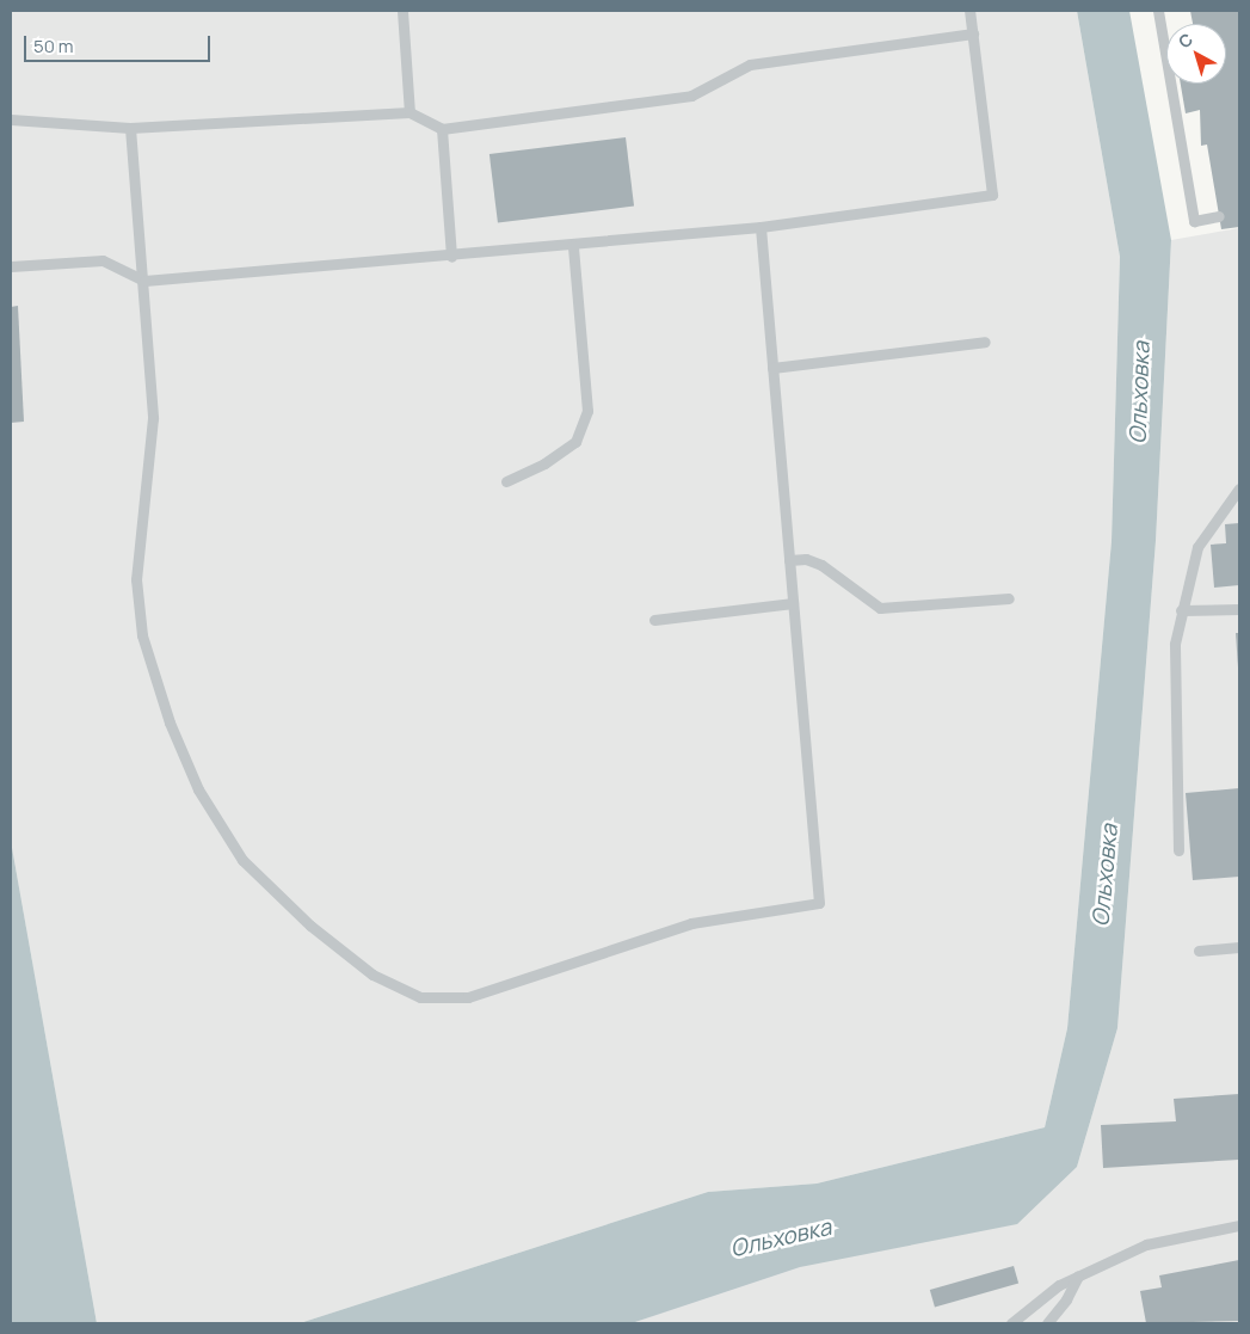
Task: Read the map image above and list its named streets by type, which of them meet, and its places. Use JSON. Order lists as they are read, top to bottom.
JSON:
{
  "water": ["Ольховка"],
  "scale_bar": "50 m",
  "north": "top left"
}
